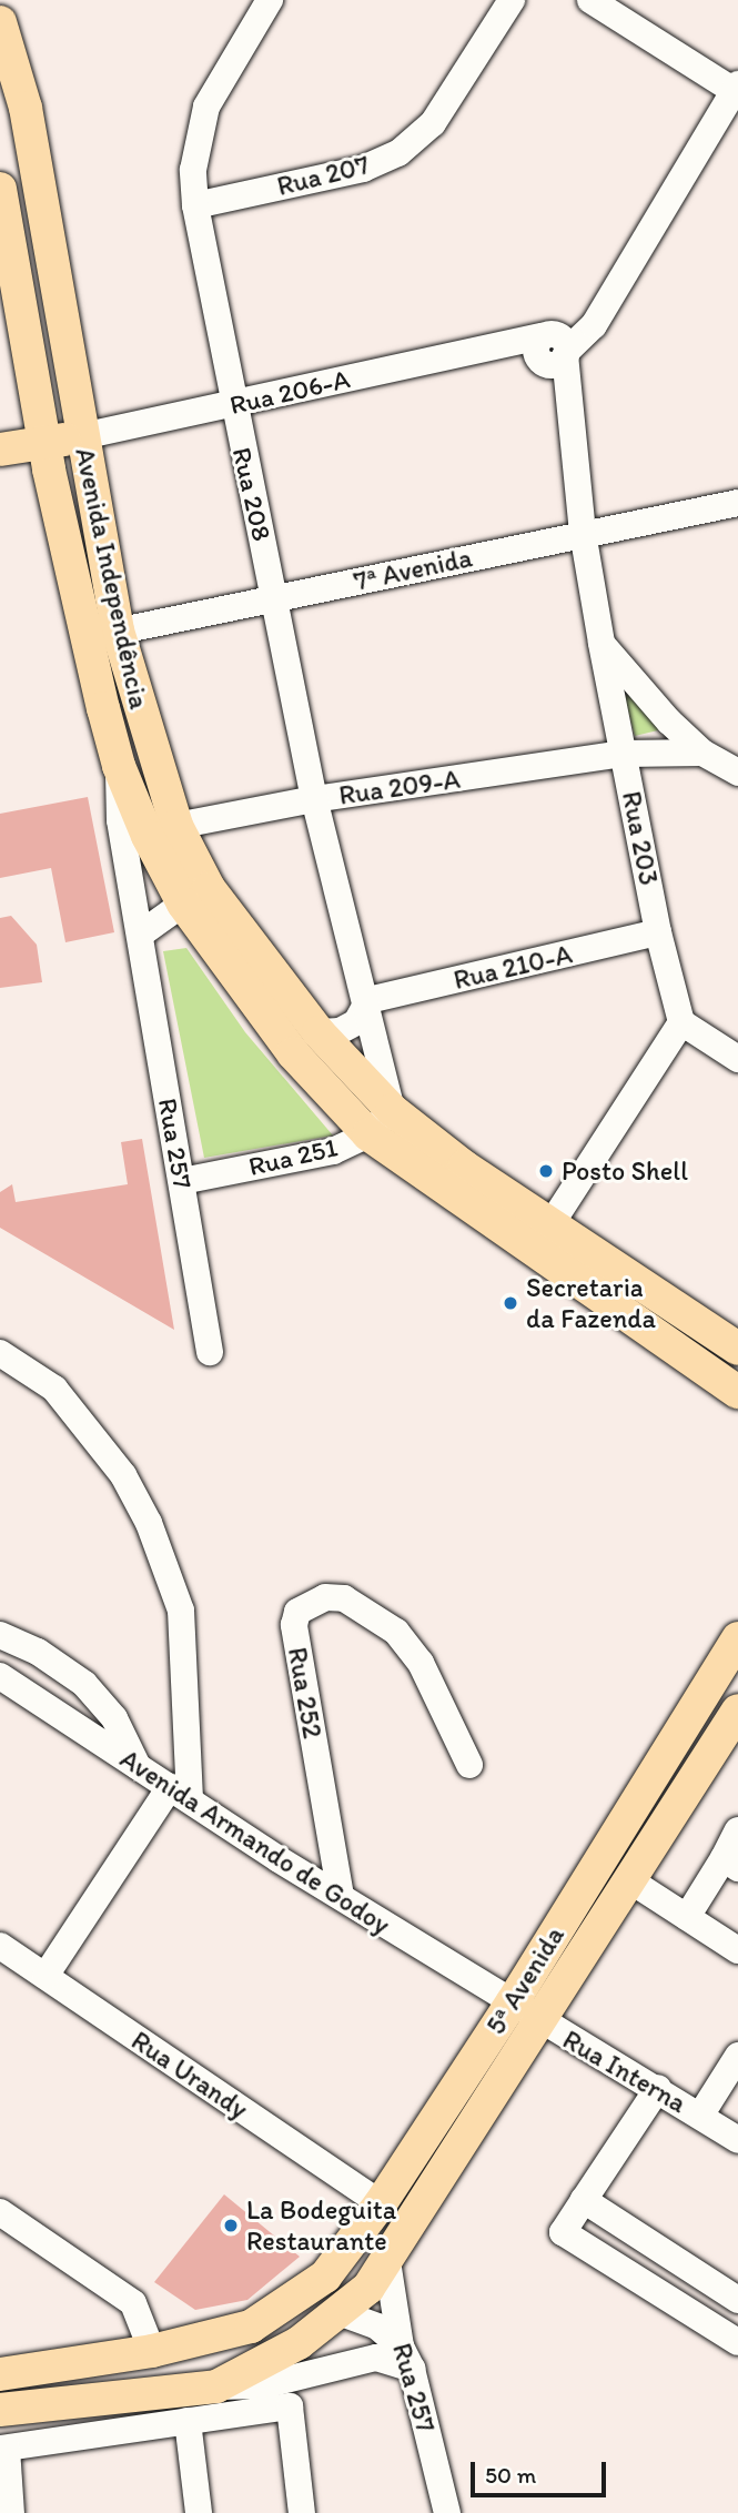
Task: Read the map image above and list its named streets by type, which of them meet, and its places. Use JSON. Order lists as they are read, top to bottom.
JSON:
{
  "streets": {
    "main road": ["Avenida Independência", "5ª Avenida"],
    "street": [
      "Rua 207",
      "Rua 206-A",
      "Rua 208",
      "7ª Avenida",
      "Rua 209-A",
      "Rua 203",
      "Rua 210-A",
      "Rua 257",
      "Rua 251",
      "Rua 252",
      "Avenida Armando de Godoy",
      "Rua Interna",
      "Rua Urandy"
    ]
  },
  "crossings": [
    ["Rua 207", "Rua 208"],
    ["Rua 206-A", "Rua 208"],
    ["Rua 206-A", "Avenida Independência"],
    ["Rua 206-A", "Rua 203"],
    ["Rua 208", "7ª Avenida"],
    ["Rua 208", "Avenida Independência"],
    ["Rua 208", "Rua 209-A"],
    ["Rua 208", "Rua 210-A"],
    ["Rua 208", "Rua 251"],
    ["7ª Avenida", "Avenida Independência"],
    ["7ª Avenida", "Rua 203"],
    ["Avenida Independência", "Rua 209-A"],
    ["Avenida Independência", "Rua 257"],
    ["Avenida Independência", "Rua 251"],
    ["Rua 209-A", "Rua 203"],
    ["Rua 203", "Rua 210-A"],
    ["Rua 257", "Rua 251"],
    ["Rua 257", "5ª Avenida"],
    ["Rua 252", "Avenida Armando de Godoy"],
    ["Avenida Armando de Godoy", "5ª Avenida"],
    ["Avenida Armando de Godoy", "Rua Interna"],
    ["5ª Avenida", "Rua Interna"],
    ["5ª Avenida", "Rua Urandy"]
  ],
  "places": ["Posto Shell", "Secretaria da Fazenda", "La Bodeguita Restaurante"],
  "scale_bar": "50 m"
}
